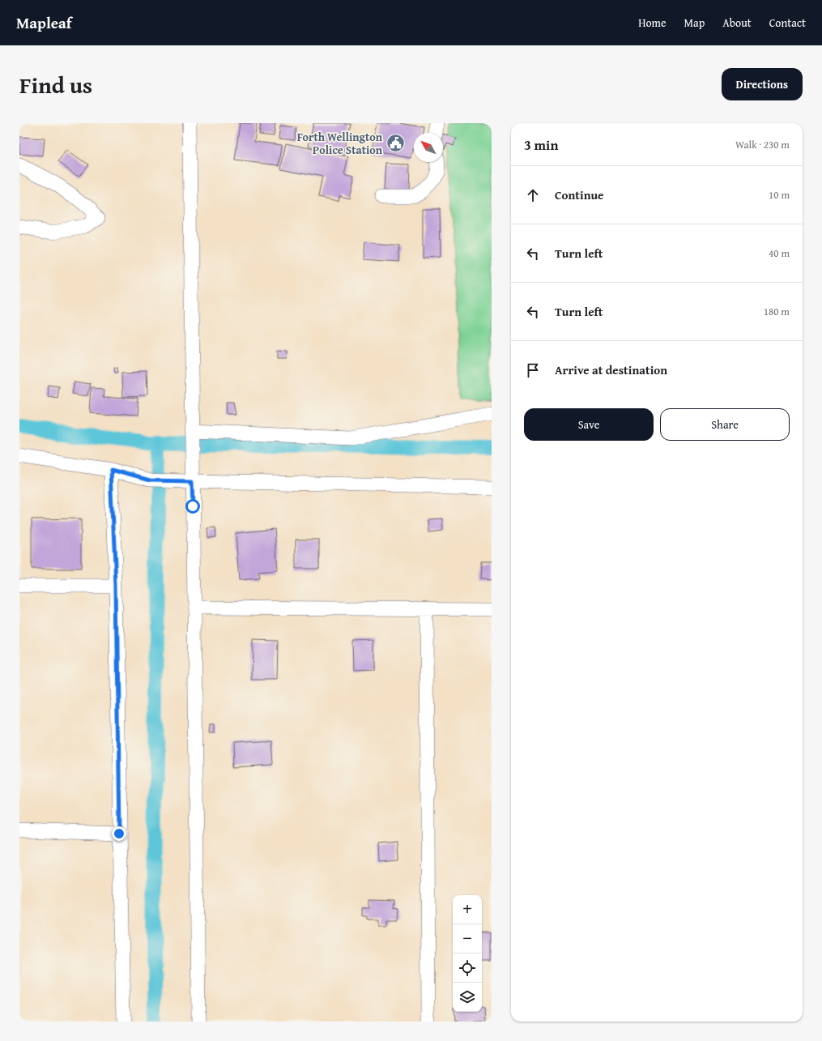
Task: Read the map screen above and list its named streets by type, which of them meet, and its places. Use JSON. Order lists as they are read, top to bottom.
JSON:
{
  "places": {
    "public building": ["Forth Wellington Police Station"]
  },
  "north": "top left",
  "page": {
    "header": "Mapleaf",
    "nav": [
      "Home",
      "Map",
      "About",
      "Contact"
    ],
    "title": "Find us",
    "buttons": [
      "Directions",
      ["Save", "Share"]
    ],
    "heading": ["3 min", "Walk · 230 m"],
    "list": [
      ["Continue", "10 m"],
      ["Turn left", "40 m"],
      ["Turn left", "180 m"],
      "Arrive at destination"
    ],
    "map_buttons": ["+", "−"]
  }
}
